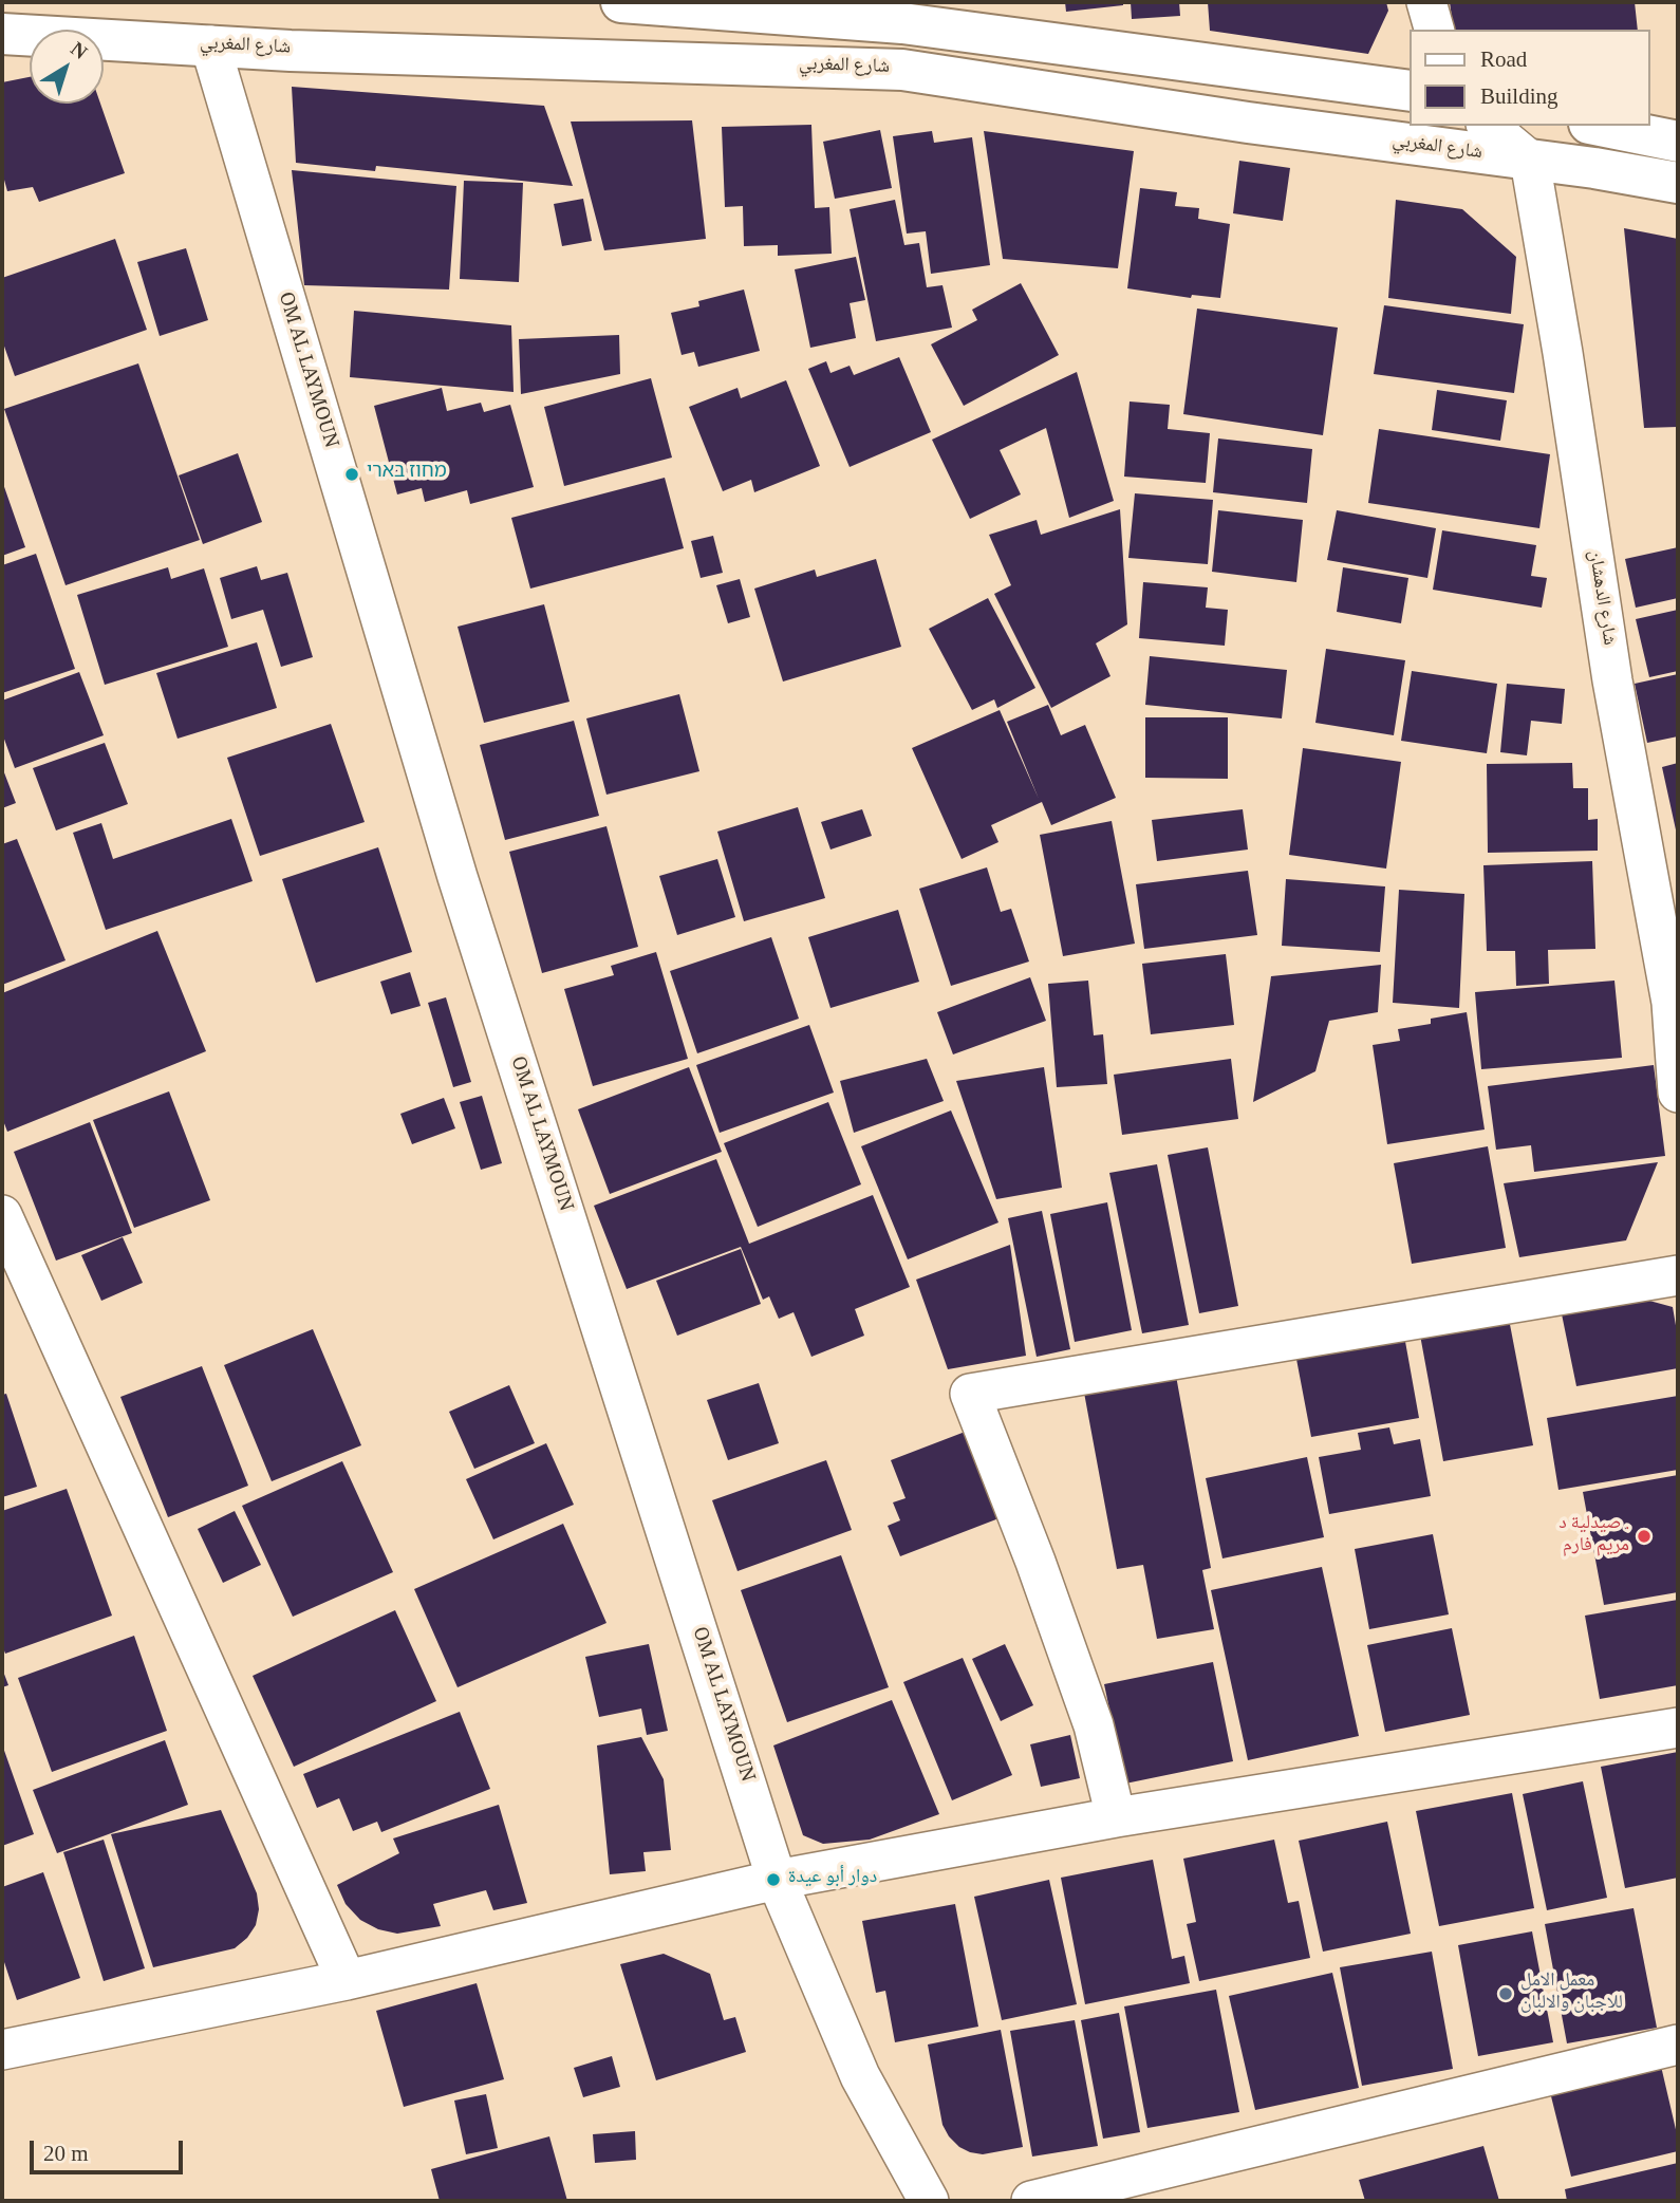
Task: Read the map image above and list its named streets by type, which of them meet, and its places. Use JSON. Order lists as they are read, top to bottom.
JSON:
{
  "streets": {
    "main road": ["شارع المغربي"],
    "street": ["OM AL LAYMOUN", "شارع الدهشان"]
  },
  "crossings": [
    ["شارع المغربي", "OM AL LAYMOUN"],
    ["شارع المغربي", "شارع الدهشان"]
  ],
  "places": [
    "מחוז בארי",
    "صيدلية د . مريم فارم",
    "دوار أبو عيدة",
    "معمل الامل للاجبان والالبان"
  ],
  "legend": ["Road", "Building"],
  "scale_bar": "20 m",
  "north": "top right"
}
